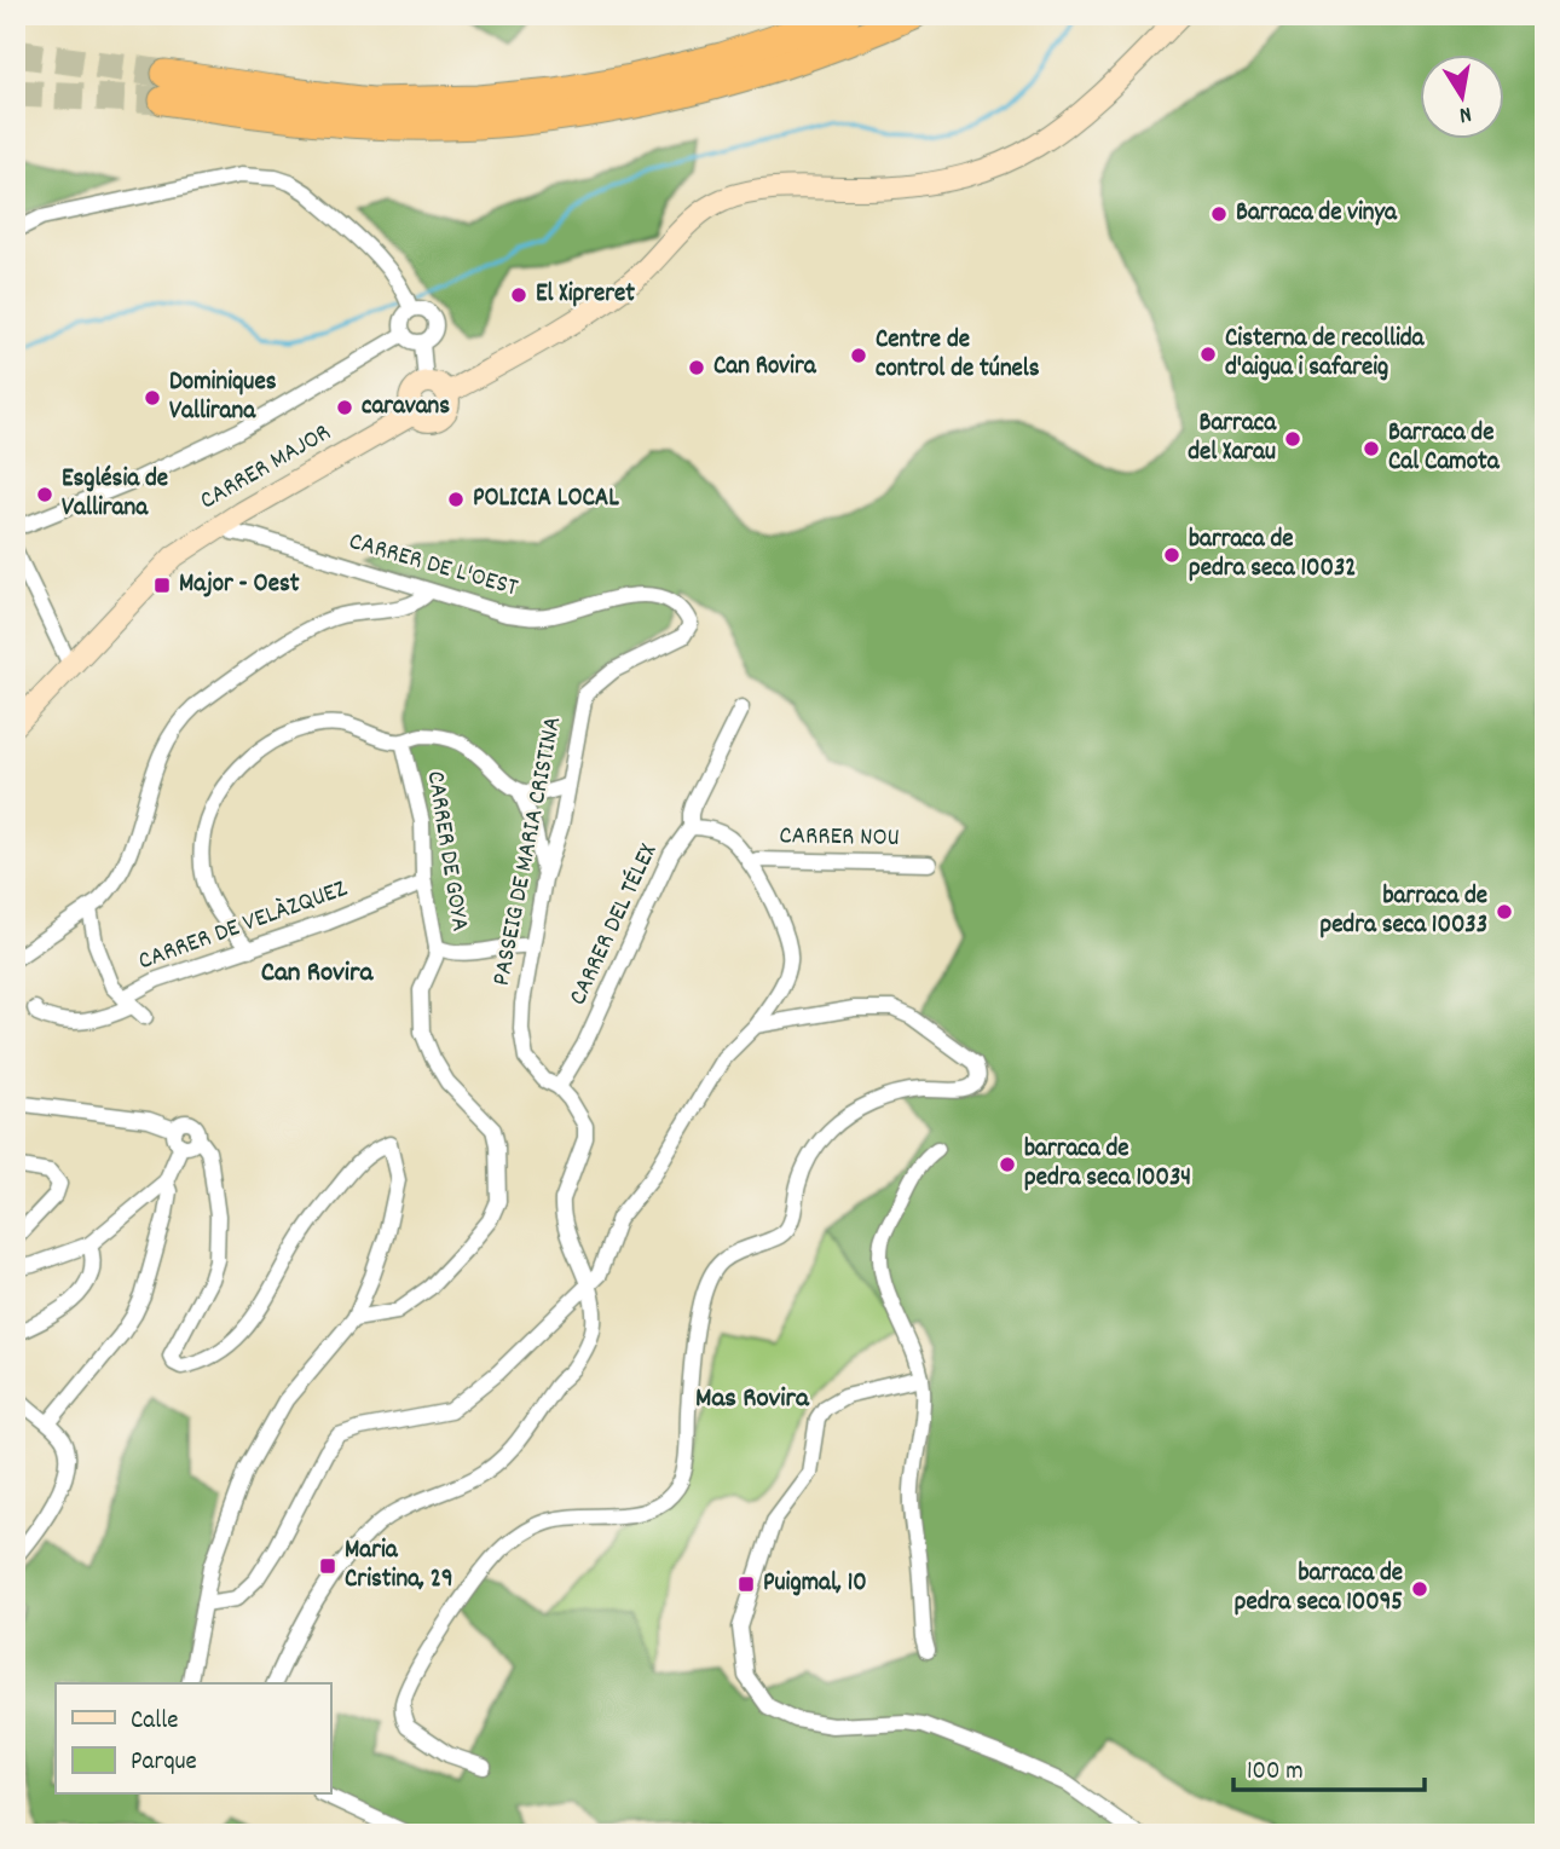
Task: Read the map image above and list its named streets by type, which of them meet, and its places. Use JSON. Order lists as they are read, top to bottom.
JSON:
{
  "streets": {
    "street": [
      "CARRER MAJOR",
      "CARRER DE L'OEST",
      "CARRER NOU",
      "CARRER DE GOYA",
      "PASSEIG DE MARIA CRISTINA",
      "CARRER DEL TÉLEX",
      "CARRER DE VELÀZQUEZ"
    ]
  },
  "crossings": [
    ["CARRER MAJOR", "CARRER DE L'OEST"],
    ["CARRER DE L'OEST", "PASSEIG DE MARIA CRISTINA"],
    ["CARRER NOU", "CARRER DEL TÉLEX"],
    ["CARRER DE GOYA", "CARRER DE VELÀZQUEZ"],
    ["PASSEIG DE MARIA CRISTINA", "CARRER DEL TÉLEX"]
  ],
  "districts": ["Can Rovira", "Mas Rovira"],
  "places": {
    "other": [
      "Barraca de vinya",
      "El Xipreret",
      "Cisterna de recollida d'aigua i safareig",
      "Centre de control de túnels",
      "Can Rovira",
      "Dominiques Vallirana",
      "caravans",
      "Barraca del Xarau",
      "Barraca de Cal Camota",
      "Església de Vallirana",
      "POLICIA LOCAL",
      "barraca de pedra seca 10032",
      "barraca de pedra seca 10033",
      "barraca de pedra seca 10034",
      "barraca de pedra seca 10095"
    ],
    "transit": ["Major - Oest", "Maria Cristina, 29", "Puigmal, 10"]
  },
  "legend": ["Calle", "Parque"],
  "scale_bar": "100 m",
  "north": "bottom"
}
